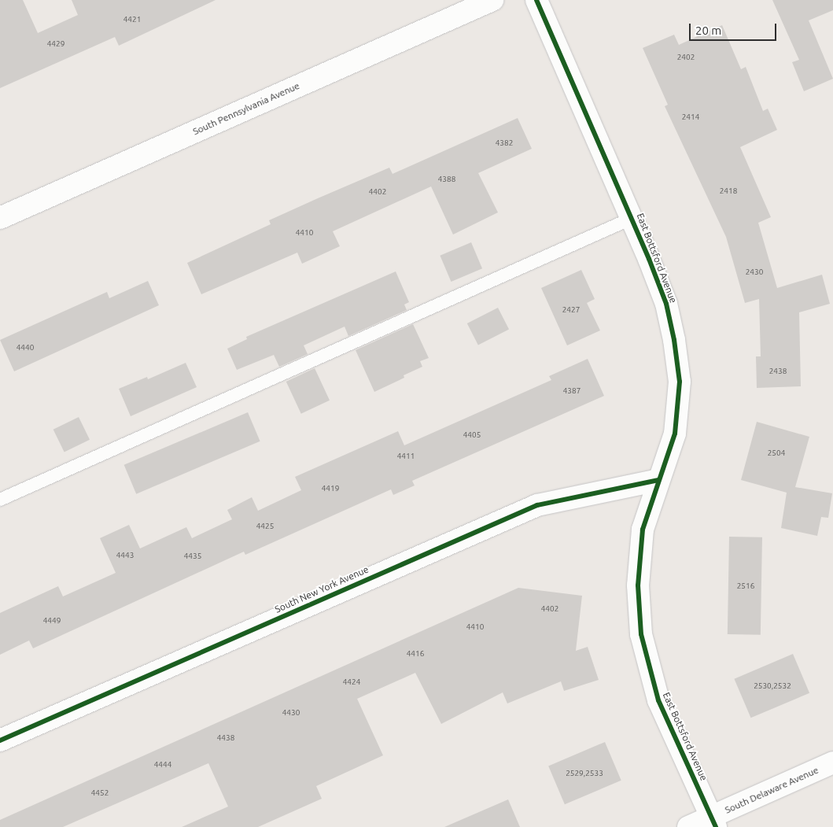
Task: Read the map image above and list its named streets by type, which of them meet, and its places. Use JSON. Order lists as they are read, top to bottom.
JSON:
{
  "streets": {
    "street": [
      "South Pennsylvania Avenue",
      "East Bottsford Avenue",
      "South New York Avenue",
      "South Delaware Avenue"
    ]
  },
  "crossings": [
    ["East Bottsford Avenue", "South New York Avenue"],
    ["East Bottsford Avenue", "South Delaware Avenue"]
  ],
  "house_numbers": [
    "4421",
    "4429",
    "2402",
    "2414",
    "4382",
    "4388",
    "2418",
    "4402",
    "4410",
    "2430",
    "2427",
    "4440",
    "2438",
    "4387",
    "4405",
    "2504",
    "4411",
    "4419",
    "4425",
    "4443",
    "4435",
    "2516",
    "4402",
    "4449",
    "4410",
    "4416",
    "4424",
    "2530,2532",
    "4430",
    "4438",
    "4444",
    "2529,2533",
    "4452"
  ],
  "scale_bar": "20 m"
}
